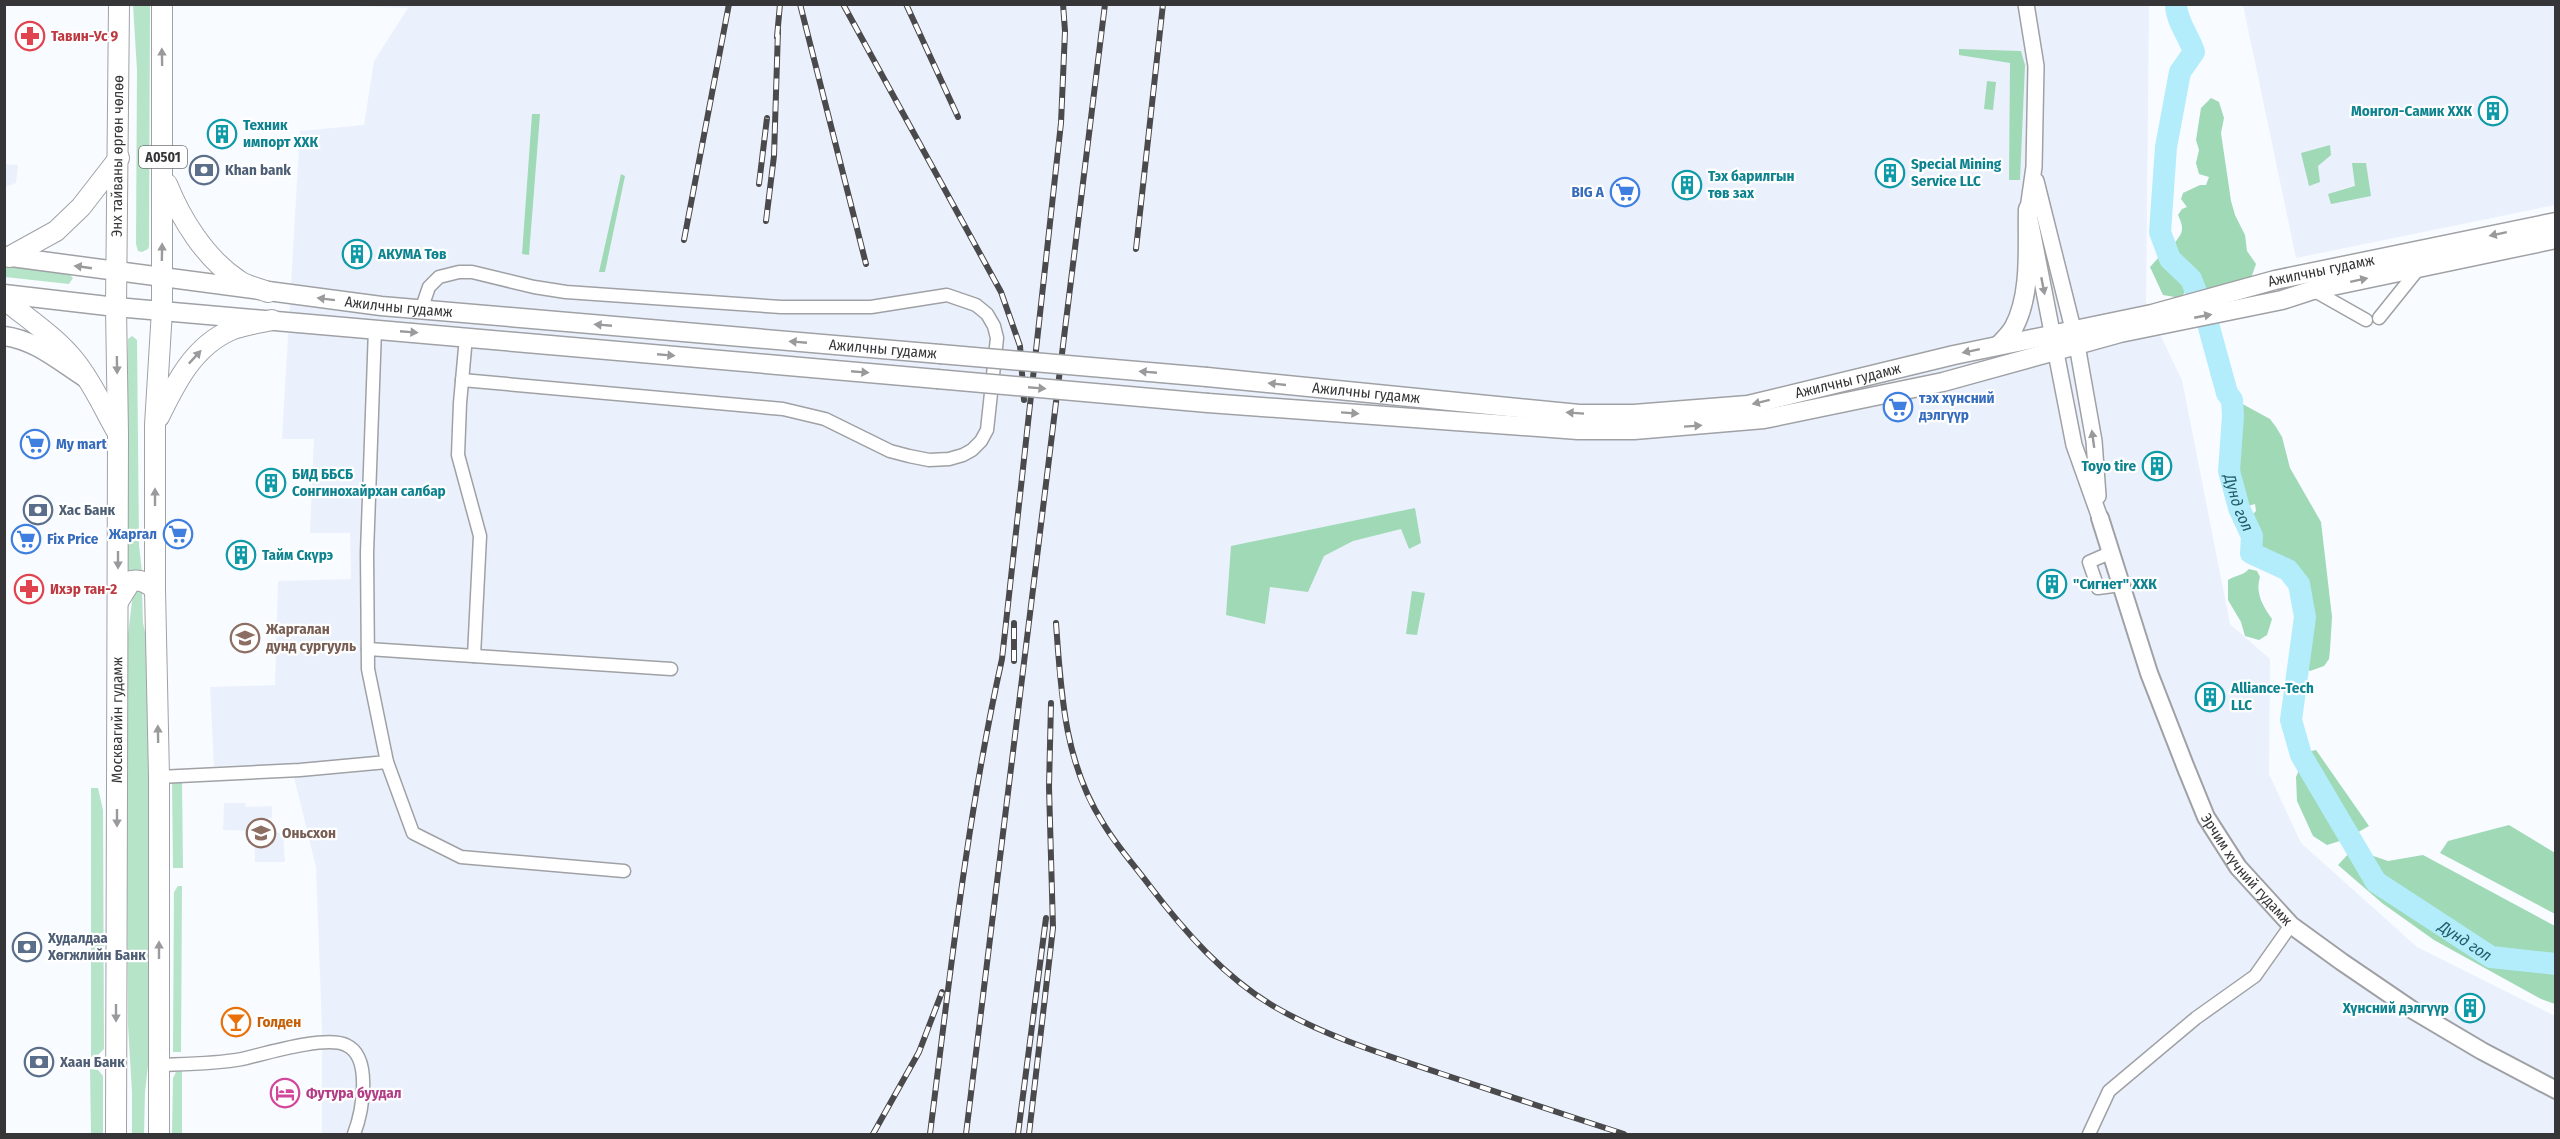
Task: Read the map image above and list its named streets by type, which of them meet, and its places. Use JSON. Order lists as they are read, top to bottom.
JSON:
{
  "streets": {
    "highway": ["Энх тайваны өргөн чөлөө", "A0501", "Москвагийн гудамж"],
    "main road": ["Ажилчны гудамж", "Эрчим хүчний гудамж"]
  },
  "crossings": [
    ["Энх тайваны өргөн чөлөө", "Ажилчны гудамж"],
    ["Энх тайваны өргөн чөлөө", "Москвагийн гудамж"],
    ["A0501", "Ажилчны гудамж"],
    ["Ажилчны гудамж", "Москвагийн гудамж"],
    ["Ажилчны гудамж", "Эрчим хүчний гудамж"]
  ],
  "water": ["Дунд гол"],
  "places": {
    "pharmacy": ["Тавин-Ус 9", "Ихэр тан-2"],
    "building": [
      "Монгол-Самик ХХК",
      "Техник импорт ХХК",
      "Special Mining Service LLC",
      "Тэх барилгын төв зах",
      "АКУМА Төв",
      "Toyo tire",
      "БИД ББСБ Сонгинохайрхан салбар",
      "Тайм Скүрэ",
      "\"Сигнет\" ХХК",
      "Alliance-Tech LLC",
      "Хүнсний дэлгүүр"
    ],
    "bank": [
      "Khan bank",
      "Хас Банк",
      "Худалдаа Хөгжлийн Банк",
      "Хаан Банк"
    ],
    "supermarket": [
      "BIG A",
      "тэх хүнсний дэлгүүр",
      "My mart",
      "Жаргал",
      "Fix Price"
    ],
    "school or university": ["Жаргалан дунд сургууль", "Оньсхон"],
    "bar": ["Голден"],
    "hotel": ["Футура буудал"]
  }
}
